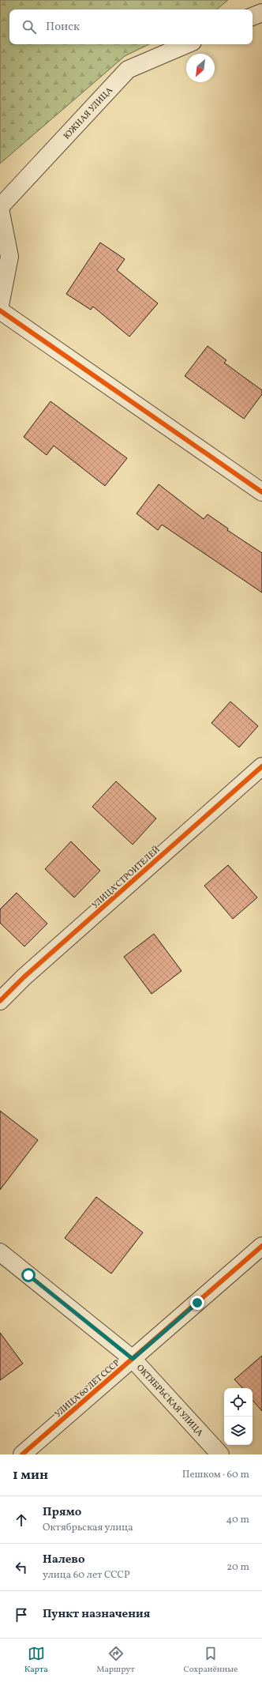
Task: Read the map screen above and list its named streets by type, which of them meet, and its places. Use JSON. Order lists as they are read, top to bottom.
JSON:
{
  "streets": {
    "street": [
      "ЮЖНАЯ УЛИЦА",
      "УЛИЦА СТРОИТЕЛЕЙ",
      "УЛИЦА 60 ЛЕТ СССР",
      "ОКТЯБРЬСКАЯ УЛИЦА"
    ]
  },
  "crossings": [
    ["УЛИЦА 60 ЛЕТ СССР", "ОКТЯБРЬСКАЯ УЛИЦА"]
  ],
  "north": "bottom left",
  "page": {
    "search": "Поиск",
    "heading": ["1 мин", "Пешком · 60 m"],
    "list": [
      ["Прямо", "Октябрьская улица", "40 m"],
      ["Налево", "улица 60 лет СССР", "20 m"],
      "Пункт назначения"
    ],
    "nav": ["Карта", "Маршрут", "Сохранённые"]
  }
}
